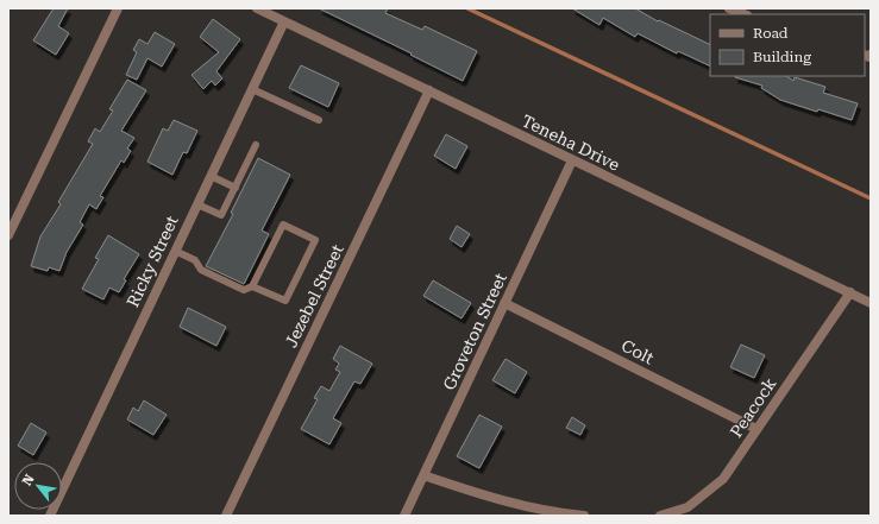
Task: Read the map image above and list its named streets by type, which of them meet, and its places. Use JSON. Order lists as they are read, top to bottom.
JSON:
{
  "streets": {
    "street": [
      "Teneha Drive",
      "Ricky Street",
      "Jezebel Street",
      "Groveton Street",
      "Colt",
      "Peacock"
    ]
  },
  "crossings": [
    ["Teneha Drive", "Ricky Street"],
    ["Teneha Drive", "Jezebel Street"],
    ["Teneha Drive", "Groveton Street"],
    ["Teneha Drive", "Peacock"],
    ["Groveton Street", "Colt"],
    ["Colt", "Peacock"]
  ],
  "legend": ["Road", "Building"],
  "north": "top left"
}
